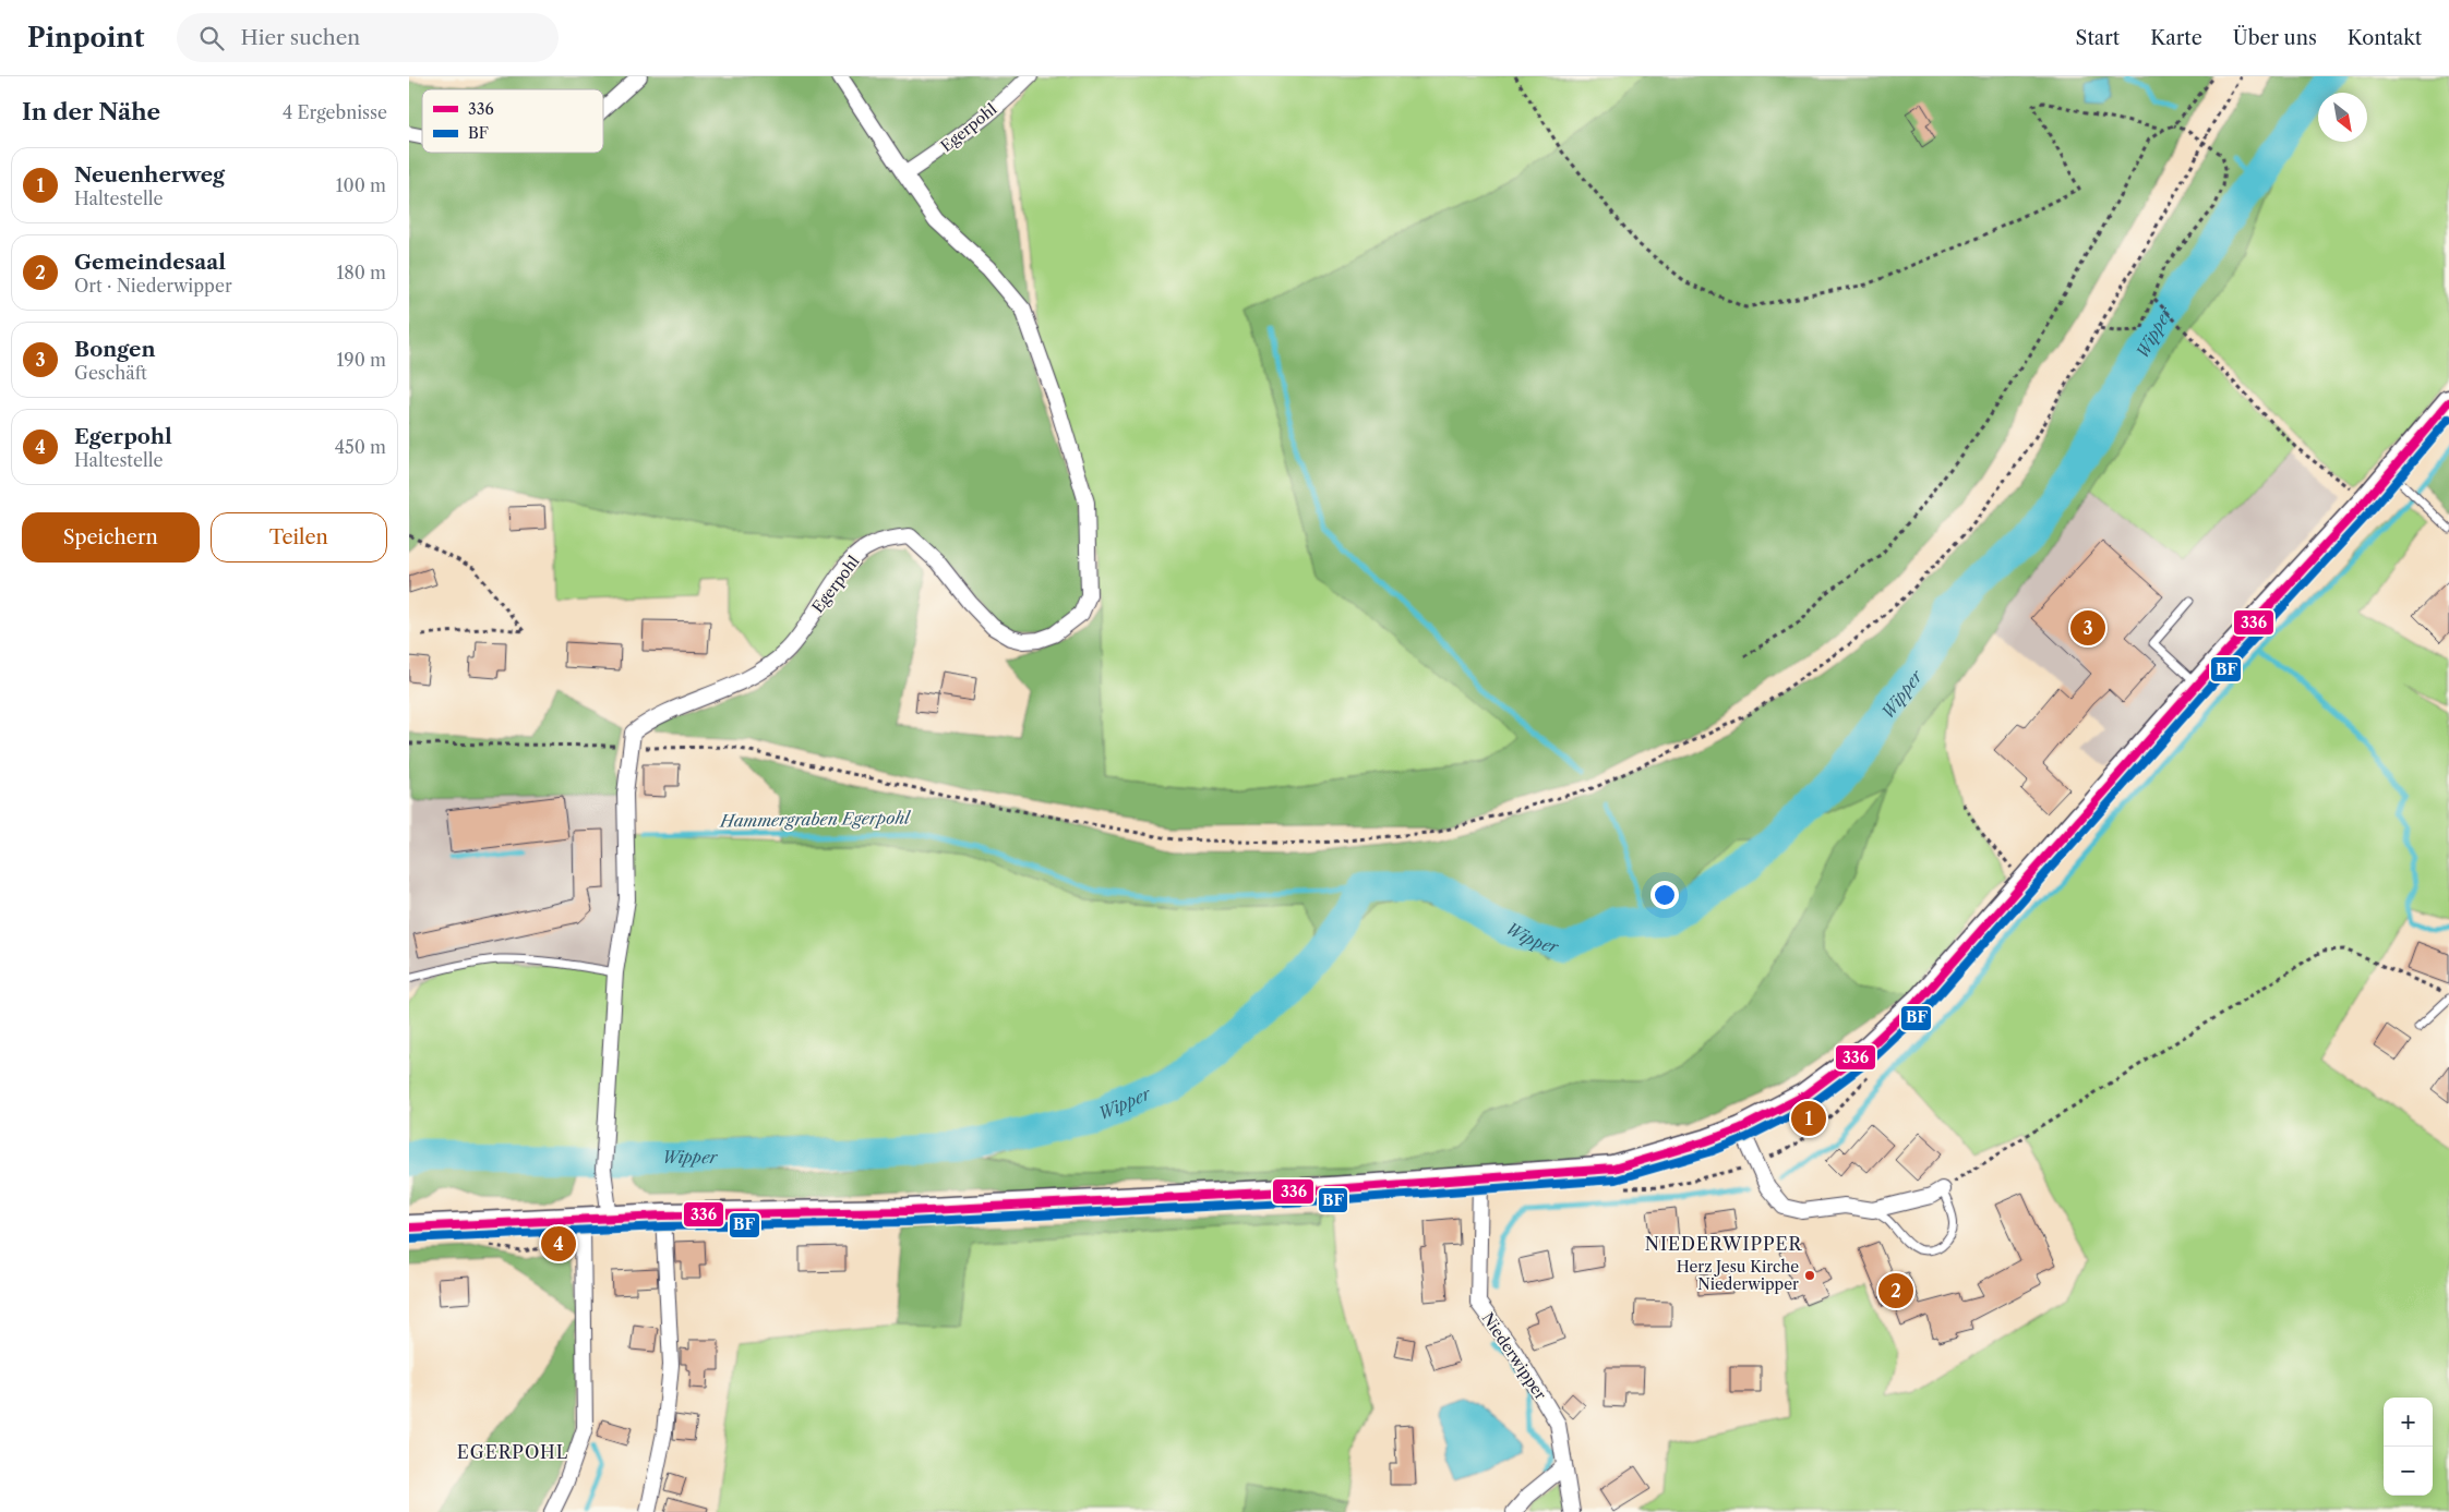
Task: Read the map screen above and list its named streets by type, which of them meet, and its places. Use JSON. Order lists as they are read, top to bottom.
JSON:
{
  "streets": {
    "street": ["Egerpohl", "Niederwipper"]
  },
  "districts": ["NIEDERWIPPER", "EGERPOHL"],
  "water": ["Wipper", "Hammergraben Egerpohl"],
  "places": ["Herz Jesu Kirche Niederwipper"],
  "lines": ["transit line 336", "transit line BF"],
  "legend": ["336", "BF"],
  "north": "bottom right",
  "page": {
    "header": "Pinpoint",
    "search": "Hier suchen",
    "nav": [
      "Start",
      "Karte",
      "Über uns",
      "Kontakt"
    ],
    "heading": ["In der Nähe", "4 Ergebnisse"],
    "list": [
      {
        "mark": "1",
        "name": "Neuenherweg",
        "note": "Haltestelle",
        "value": "100 m"
      },
      {
        "mark": "2",
        "name": "Gemeindesaal",
        "note": "Ort · Niederwipper",
        "value": "180 m"
      },
      {
        "mark": "3",
        "name": "Bongen",
        "note": "Geschäft",
        "value": "190 m"
      },
      {
        "mark": "4",
        "name": "Egerpohl",
        "note": "Haltestelle",
        "value": "450 m"
      }
    ],
    "buttons": ["Speichern", "Teilen"],
    "pins": [
      "3",
      "1",
      "4",
      "2"
    ],
    "map_buttons": ["+", "−"]
  }
}
